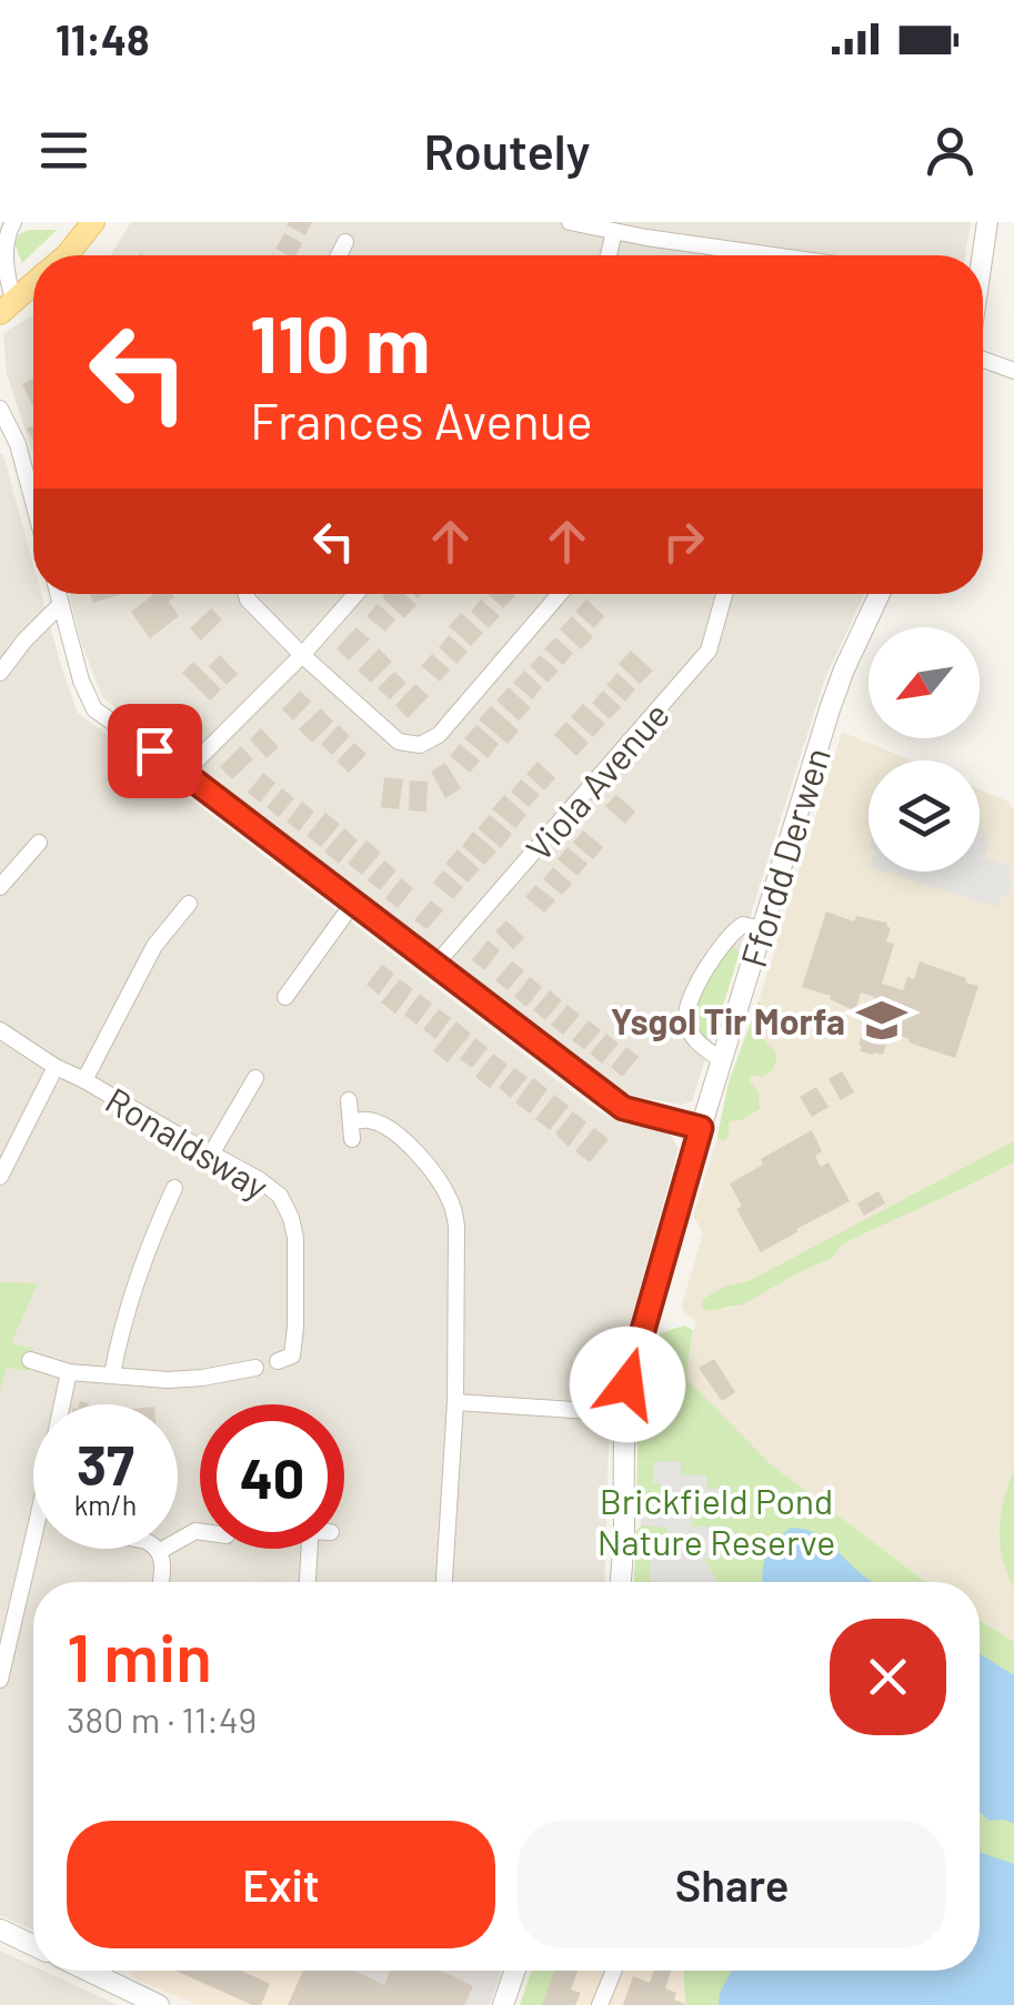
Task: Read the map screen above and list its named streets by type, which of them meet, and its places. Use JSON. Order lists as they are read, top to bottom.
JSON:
{
  "streets": {
    "street": ["Viola Avenue", "Ffordd Derwen", "Ronaldsway"]
  },
  "parks": ["Brickfield Pond Nature Reserve"],
  "places": {
    "school or university": ["Ysgol Tir Morfa"]
  },
  "north": "bottom left",
  "page": {
    "status": "11:48",
    "header": "Routely",
    "turn": ["110 m", "Frances Avenue"],
    "speed": "37 km/h",
    "limit": "40",
    "heading": ["1 min", "380 m · 11:49"],
    "buttons": ["Exit", "Share"]
  }
}
